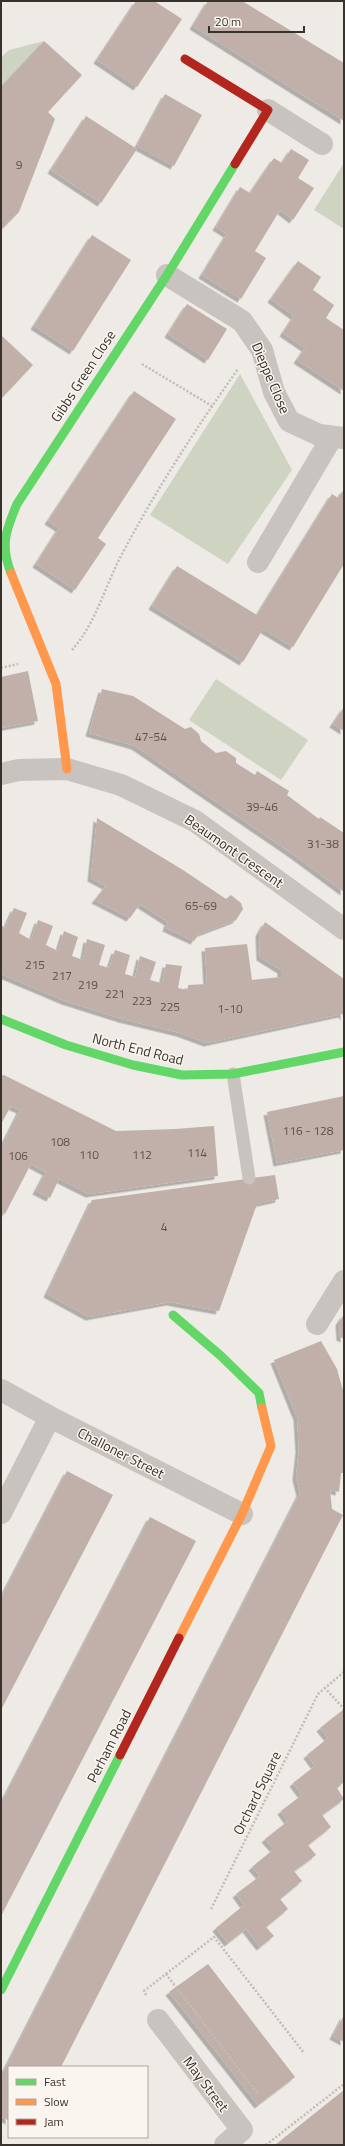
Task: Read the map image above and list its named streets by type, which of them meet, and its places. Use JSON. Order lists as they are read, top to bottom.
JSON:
{
  "streets": {
    "street": [
      "Gibbs Green Close",
      "Dieppe Close",
      "Beaumont Crescent",
      "North End Road",
      "Challoner Street",
      "Perham Road",
      "May Street"
    ],
    "path": ["Orchard Square"]
  },
  "crossings": [
    ["Gibbs Green Close", "Dieppe Close"],
    ["Gibbs Green Close", "Beaumont Crescent"],
    ["Challoner Street", "Perham Road"]
  ],
  "house_numbers": [
    "9",
    "47-54",
    "39-46",
    "31-38",
    "65-69",
    "215",
    "217",
    "219",
    "221",
    "223",
    "225",
    "1-10",
    "116 - 128",
    "108",
    "114",
    "110",
    "112",
    "106",
    "4"
  ],
  "legend": ["Fast", "Slow", "Jam"],
  "scale_bar": "20 m"
}
